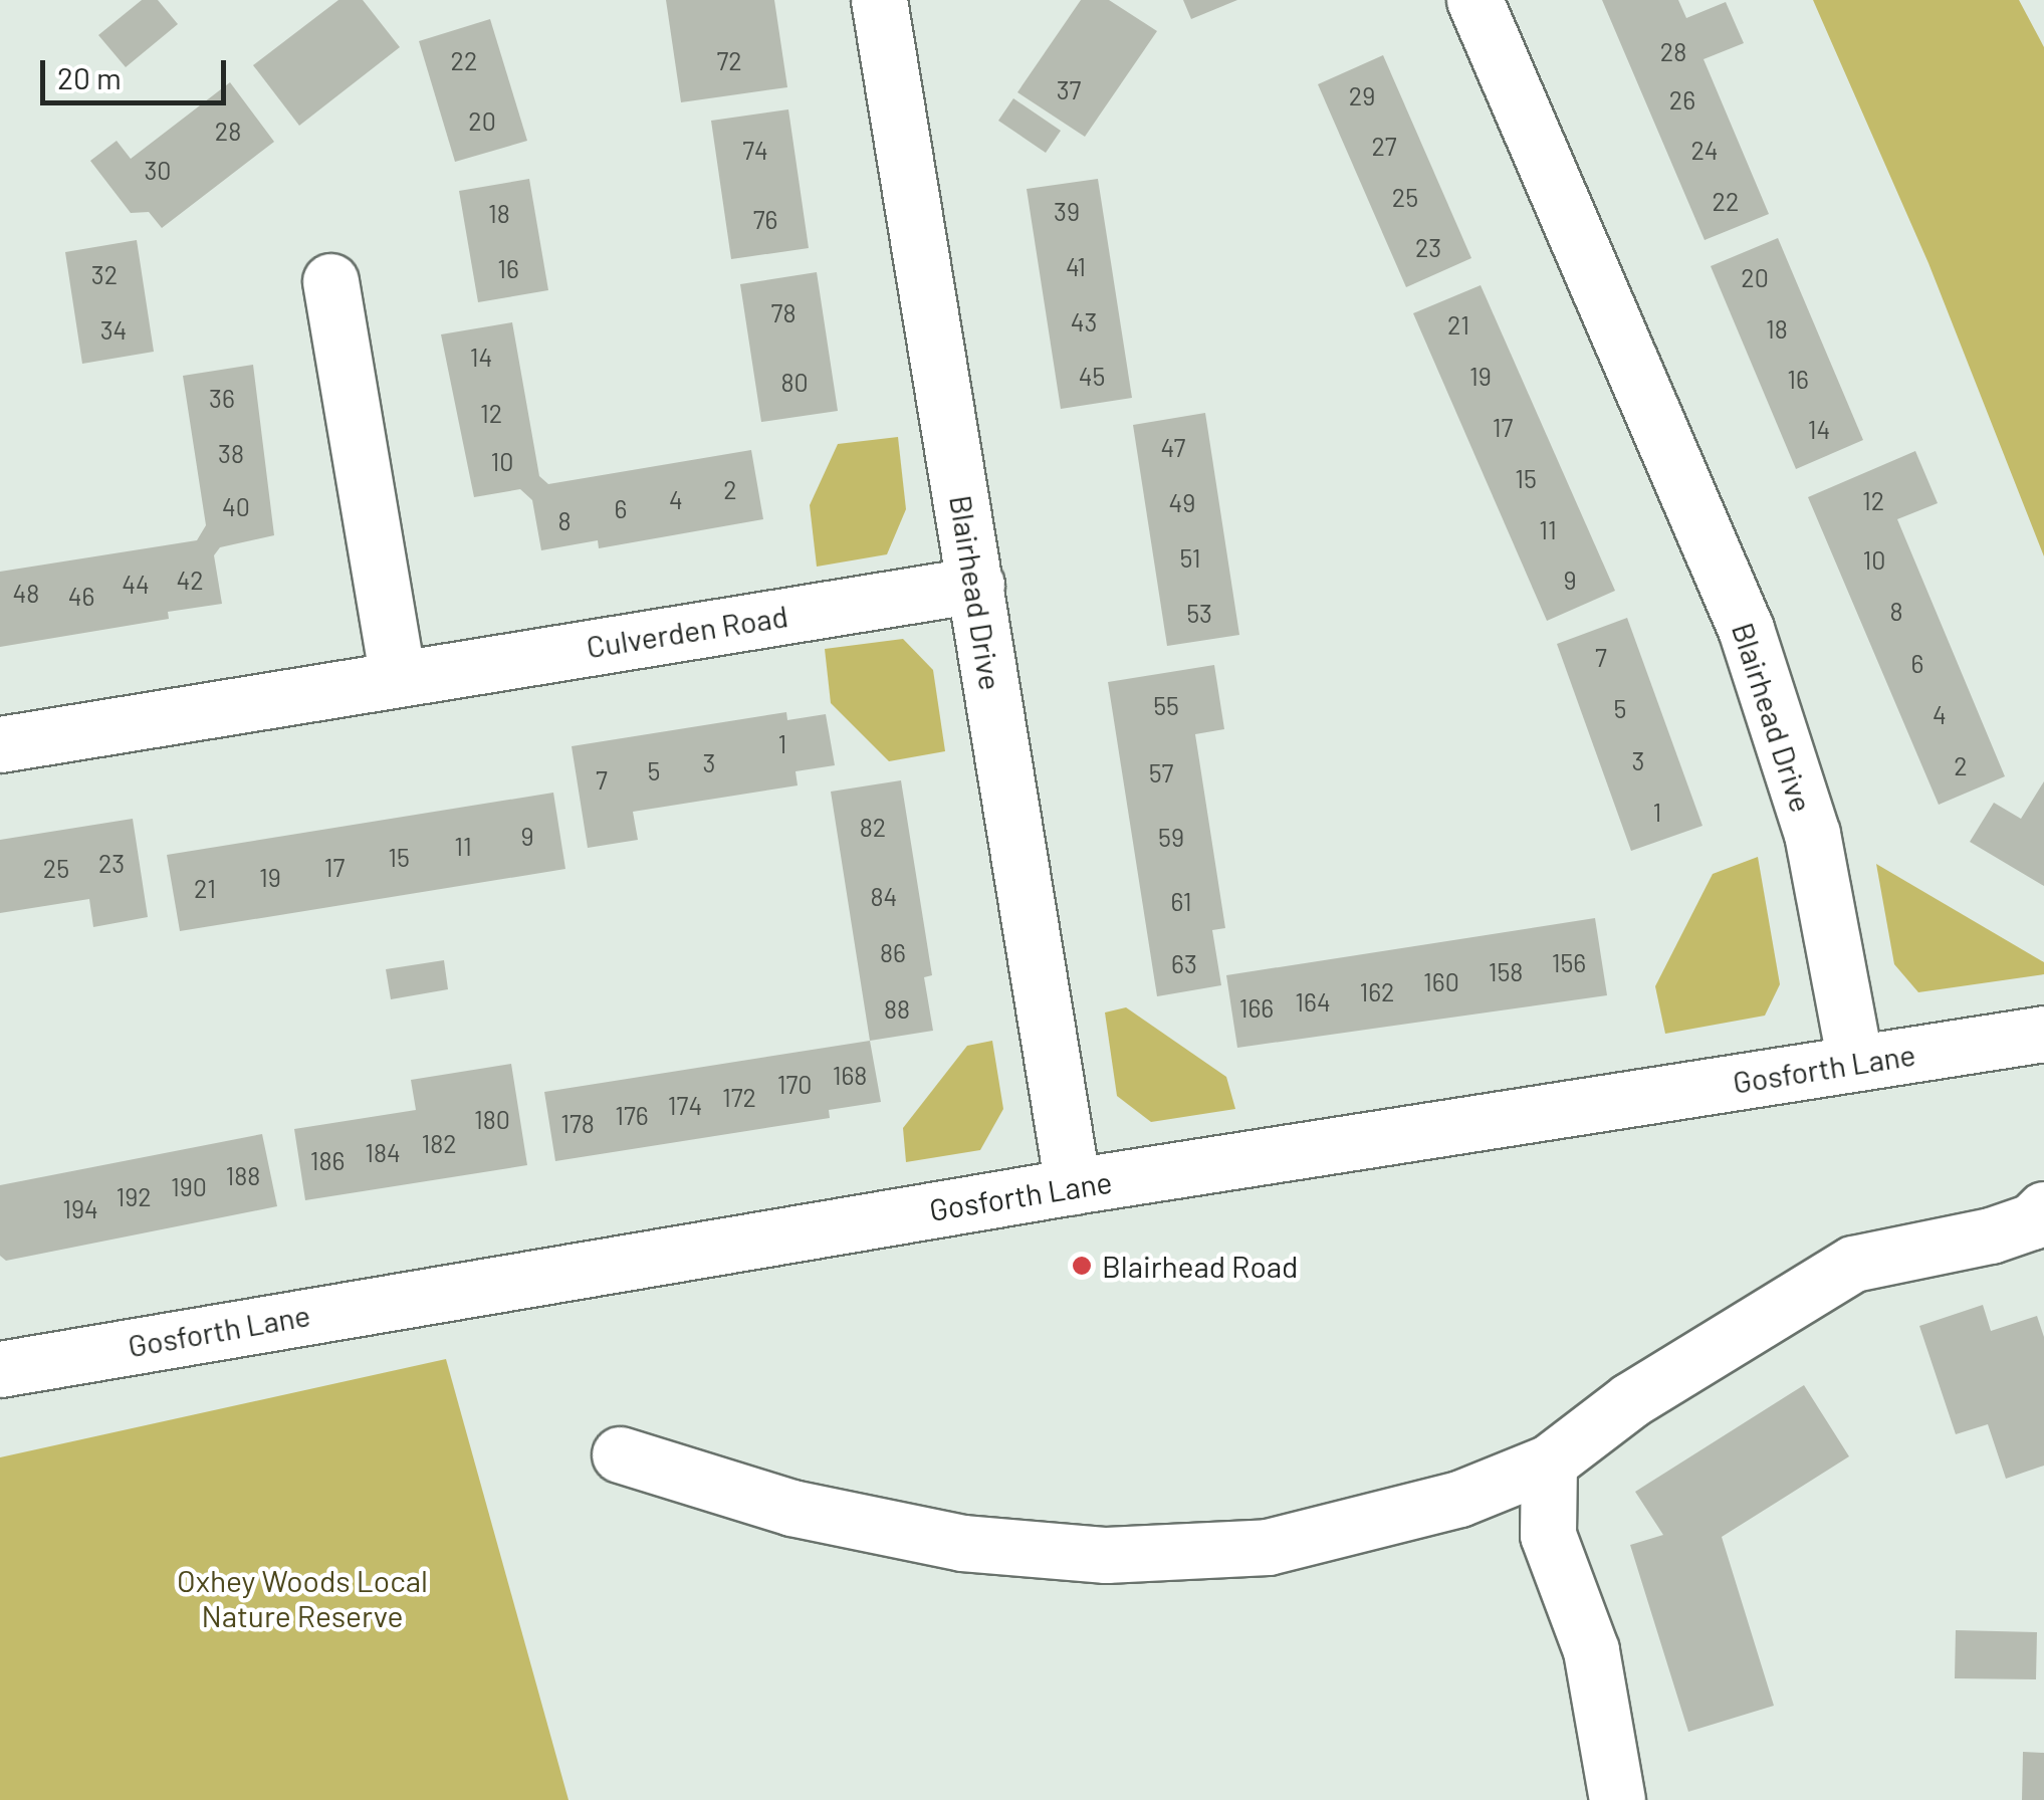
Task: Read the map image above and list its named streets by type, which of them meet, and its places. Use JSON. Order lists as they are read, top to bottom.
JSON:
{
  "streets": {
    "street": ["Blairhead Drive", "Culverden Road", "Gosforth Lane"]
  },
  "crossings": [
    ["Blairhead Drive", "Culverden Road"],
    ["Blairhead Drive", "Gosforth Lane"]
  ],
  "parks": ["Oxhey Woods Local Nature Reserve"],
  "places": ["Blairhead Road"],
  "house_numbers": [
    "28",
    "22",
    "72",
    "37",
    "29",
    "26",
    "20",
    "28",
    "27",
    "74",
    "24",
    "30",
    "25",
    "22",
    "39",
    "18",
    "76",
    "23",
    "41",
    "16",
    "32",
    "20",
    "78",
    "43",
    "21",
    "18",
    "34",
    "14",
    "45",
    "19",
    "16",
    "80",
    "36",
    "12",
    "17",
    "14",
    "47",
    "38",
    "10",
    "15",
    "2",
    "4",
    "12",
    "49",
    "40",
    "6",
    "8",
    "11",
    "51",
    "10",
    "42",
    "9",
    "44",
    "48",
    "46",
    "8",
    "53",
    "7",
    "6",
    "55",
    "5",
    "4",
    "1",
    "3",
    "3",
    "2",
    "5",
    "57",
    "7",
    "1",
    "82",
    "9",
    "59",
    "11",
    "15",
    "23",
    "17",
    "25",
    "19",
    "21",
    "84",
    "61",
    "86",
    "156",
    "63",
    "158",
    "160",
    "162",
    "164",
    "166",
    "88",
    "168",
    "170",
    "172",
    "174",
    "176",
    "180",
    "178",
    "182",
    "184",
    "186",
    "188",
    "190",
    "192",
    "194"
  ],
  "scale_bar": "20 m"
}
